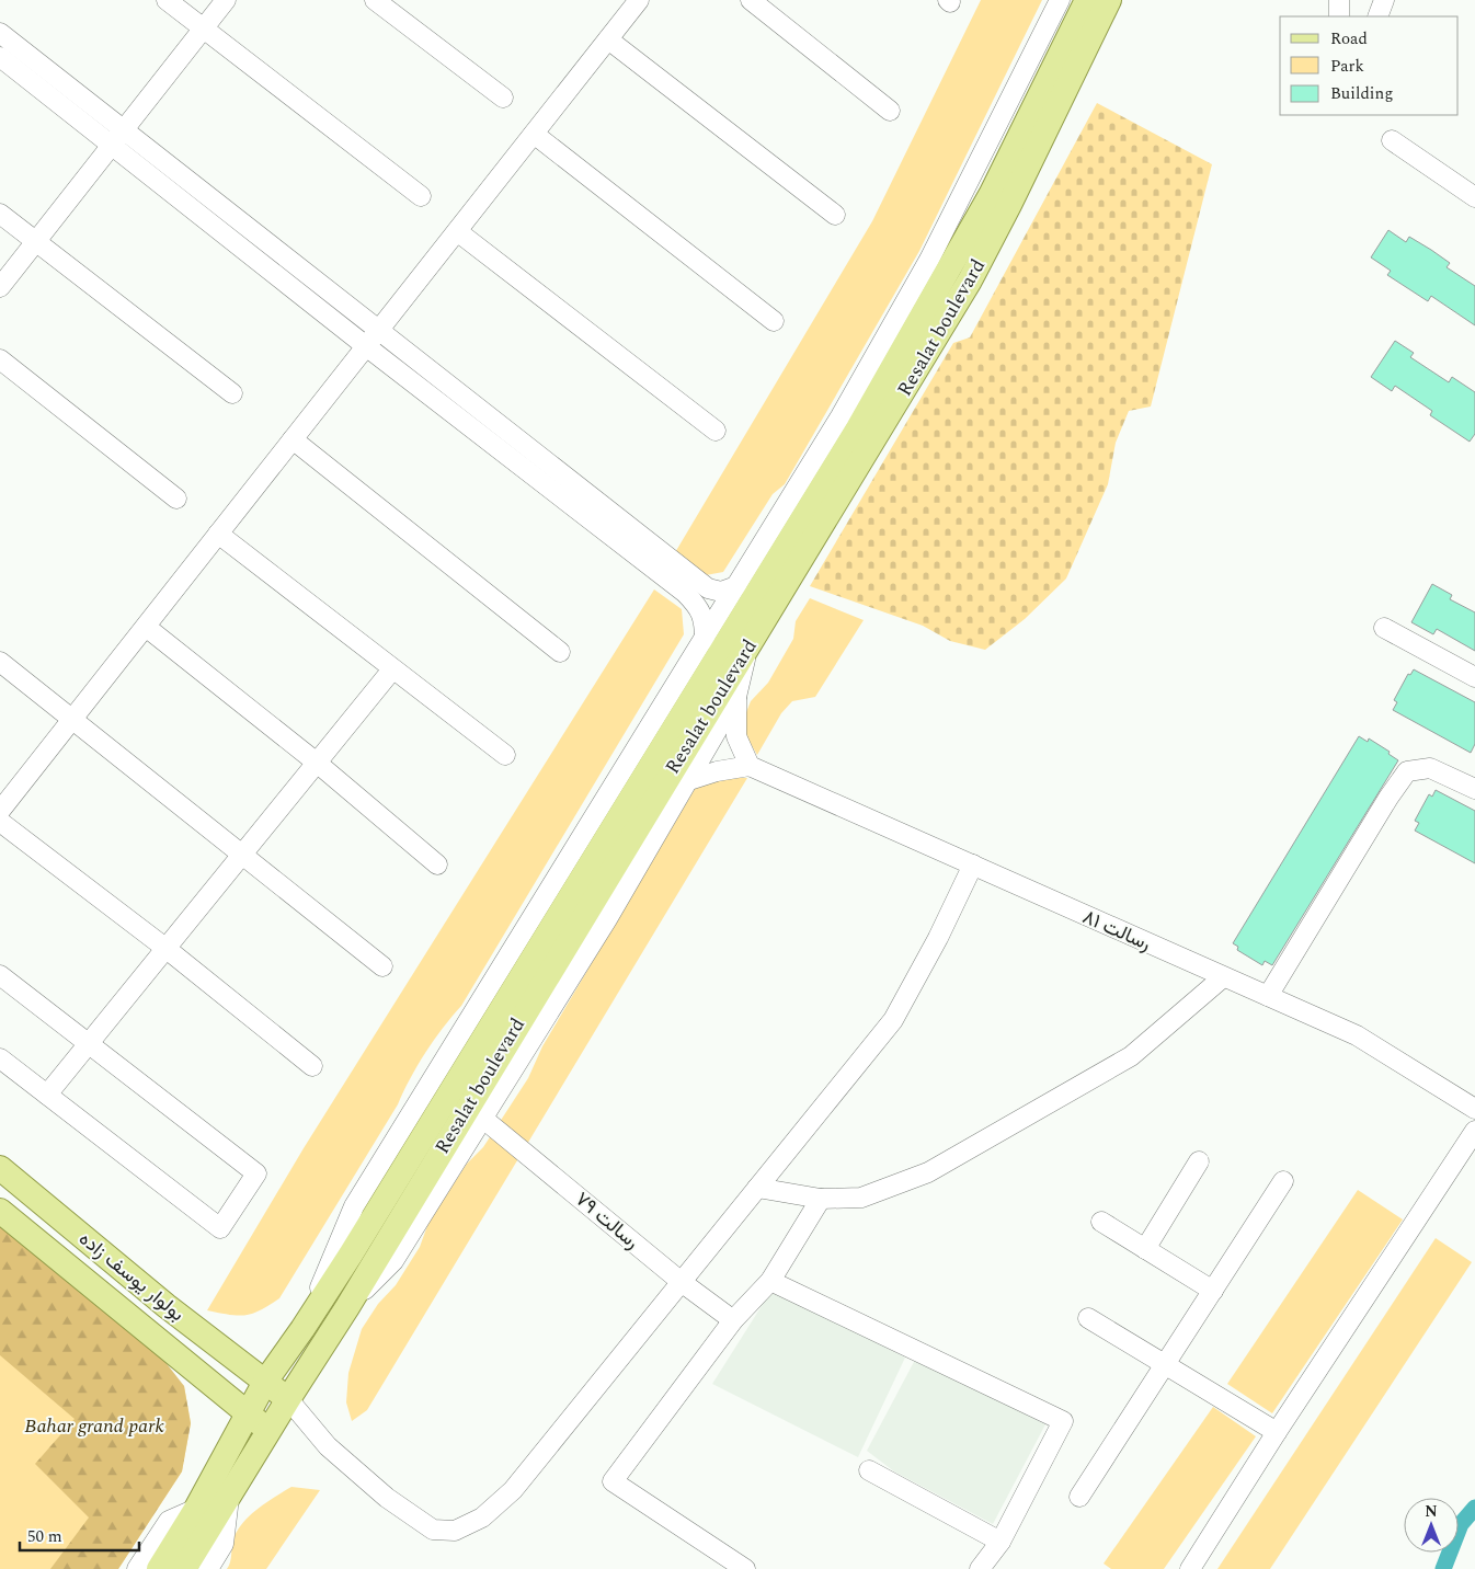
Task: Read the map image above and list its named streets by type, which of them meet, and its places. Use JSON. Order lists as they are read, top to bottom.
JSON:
{
  "streets": {
    "main road": ["Resalat boulevard", "بولوار یوسف زاده"],
    "street": ["رسالت ۸۱", "رسالت ۷۹"]
  },
  "crossings": [
    ["Resalat boulevard", "بولوار یوسف زاده"]
  ],
  "parks": ["Bahar grand park"],
  "legend": ["Road", "Park", "Building"],
  "scale_bar": "50 m",
  "north": "top"
}
